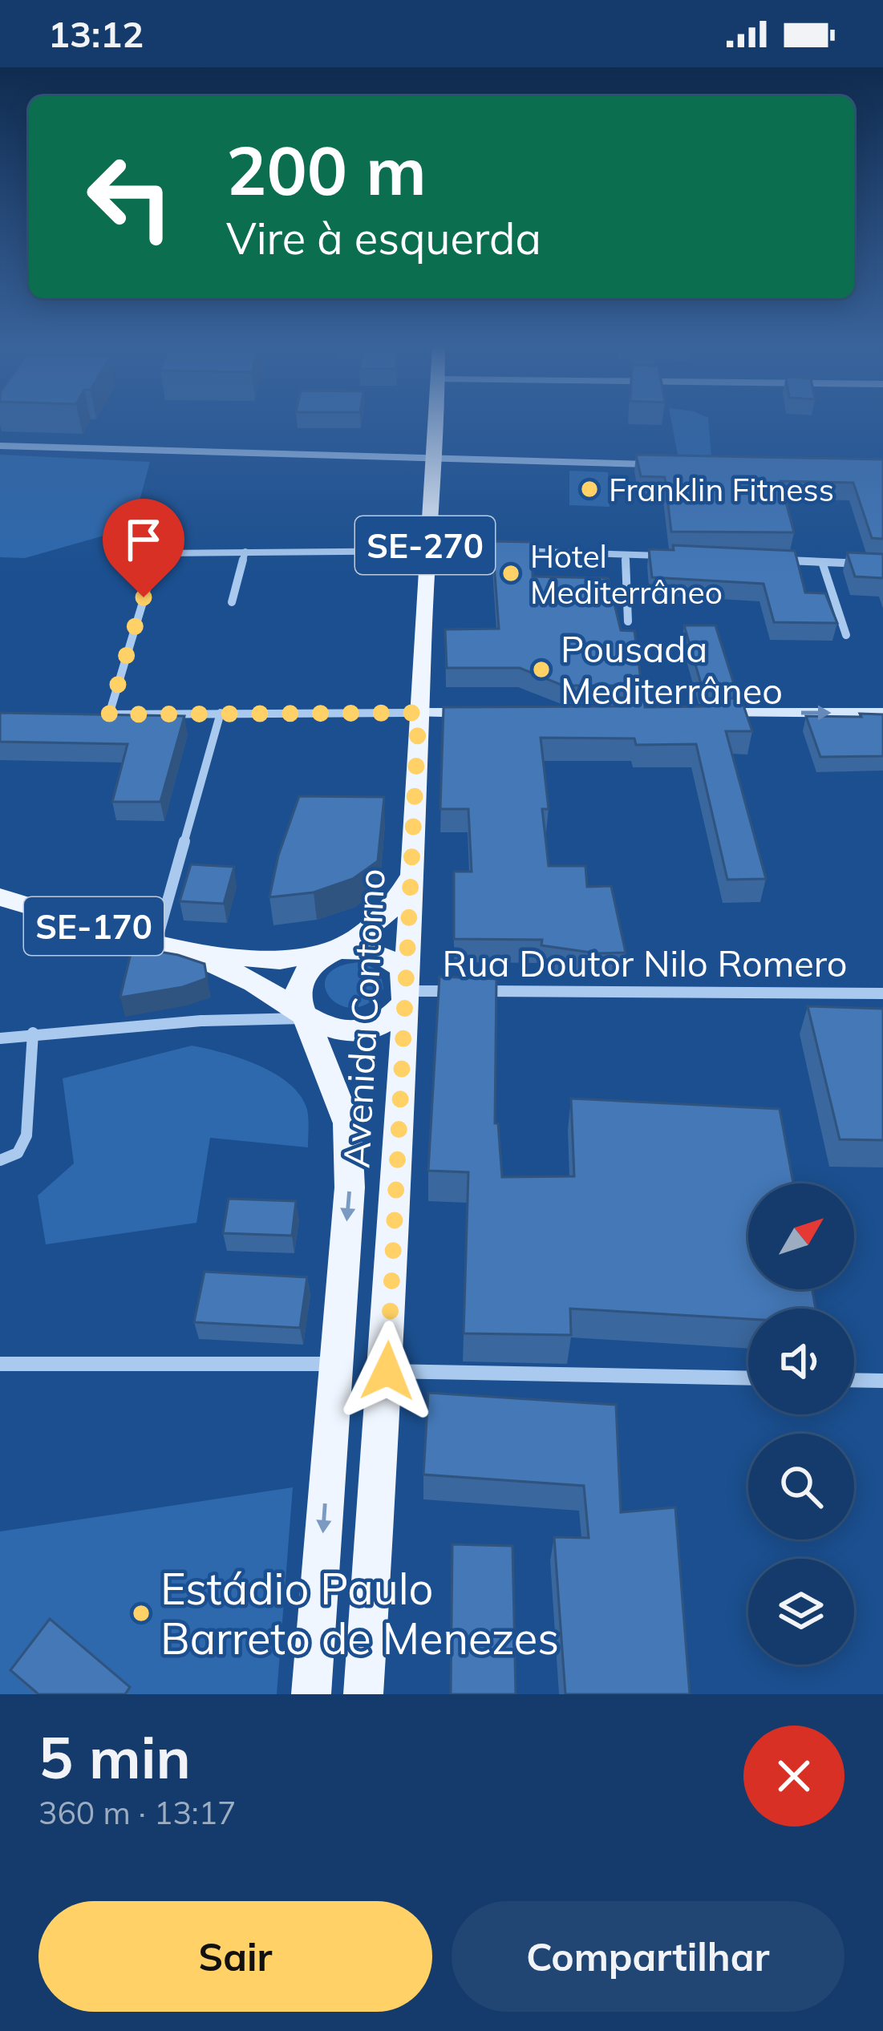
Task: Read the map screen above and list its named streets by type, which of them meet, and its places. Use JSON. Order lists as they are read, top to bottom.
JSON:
{
  "streets": {
    "main road": ["SE-270", "SE-170", "Avenida Contorno"],
    "street": ["Rua Doutor Nilo Romero"]
  },
  "crossings": [
    ["Rua Doutor Nilo Romero", "Avenida Contorno"]
  ],
  "places": [
    "Franklin Fitness",
    "Hotel Mediterrâneo",
    "Pousada Mediterrâneo",
    "Estádio Paulo Barreto de Menezes"
  ],
  "north": "top right",
  "page": {
    "status": "13:12",
    "turn": ["200 m", "Vire à esquerda"],
    "heading": ["5 min", "360 m · 13:17"],
    "buttons": ["Sair", "Compartilhar"]
  }
}
